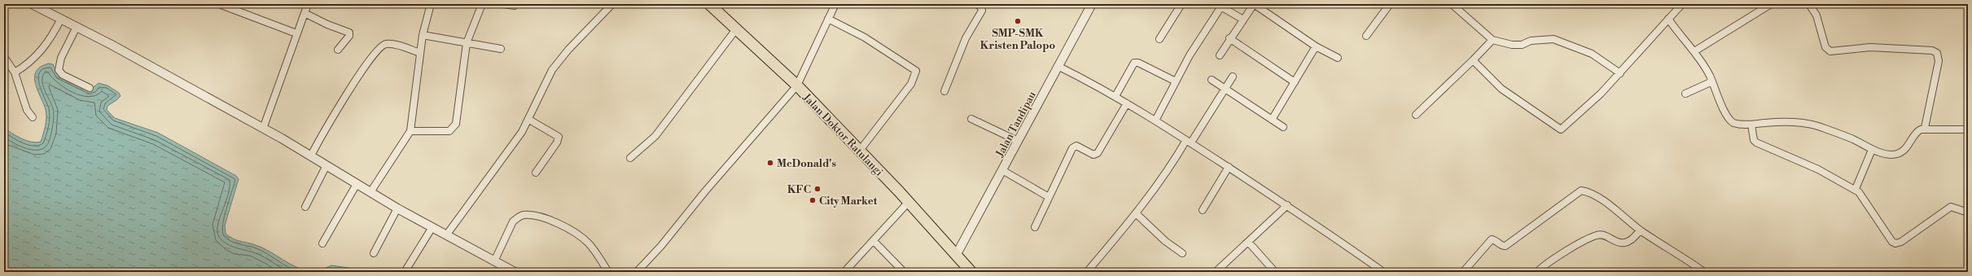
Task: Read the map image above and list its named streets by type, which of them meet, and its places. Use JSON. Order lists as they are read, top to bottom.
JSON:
{
  "streets": {
    "highway": ["Jalan Doktor Ratulangi"],
    "street": ["Jalan Tandipau"]
  },
  "crossings": [
    ["Jalan Tandipau", "Jalan Doktor Ratulangi"]
  ],
  "places": [
    "SMP-SMK Kristen Palopo",
    "McDonald's",
    "KFC",
    "City Market"
  ]
}
